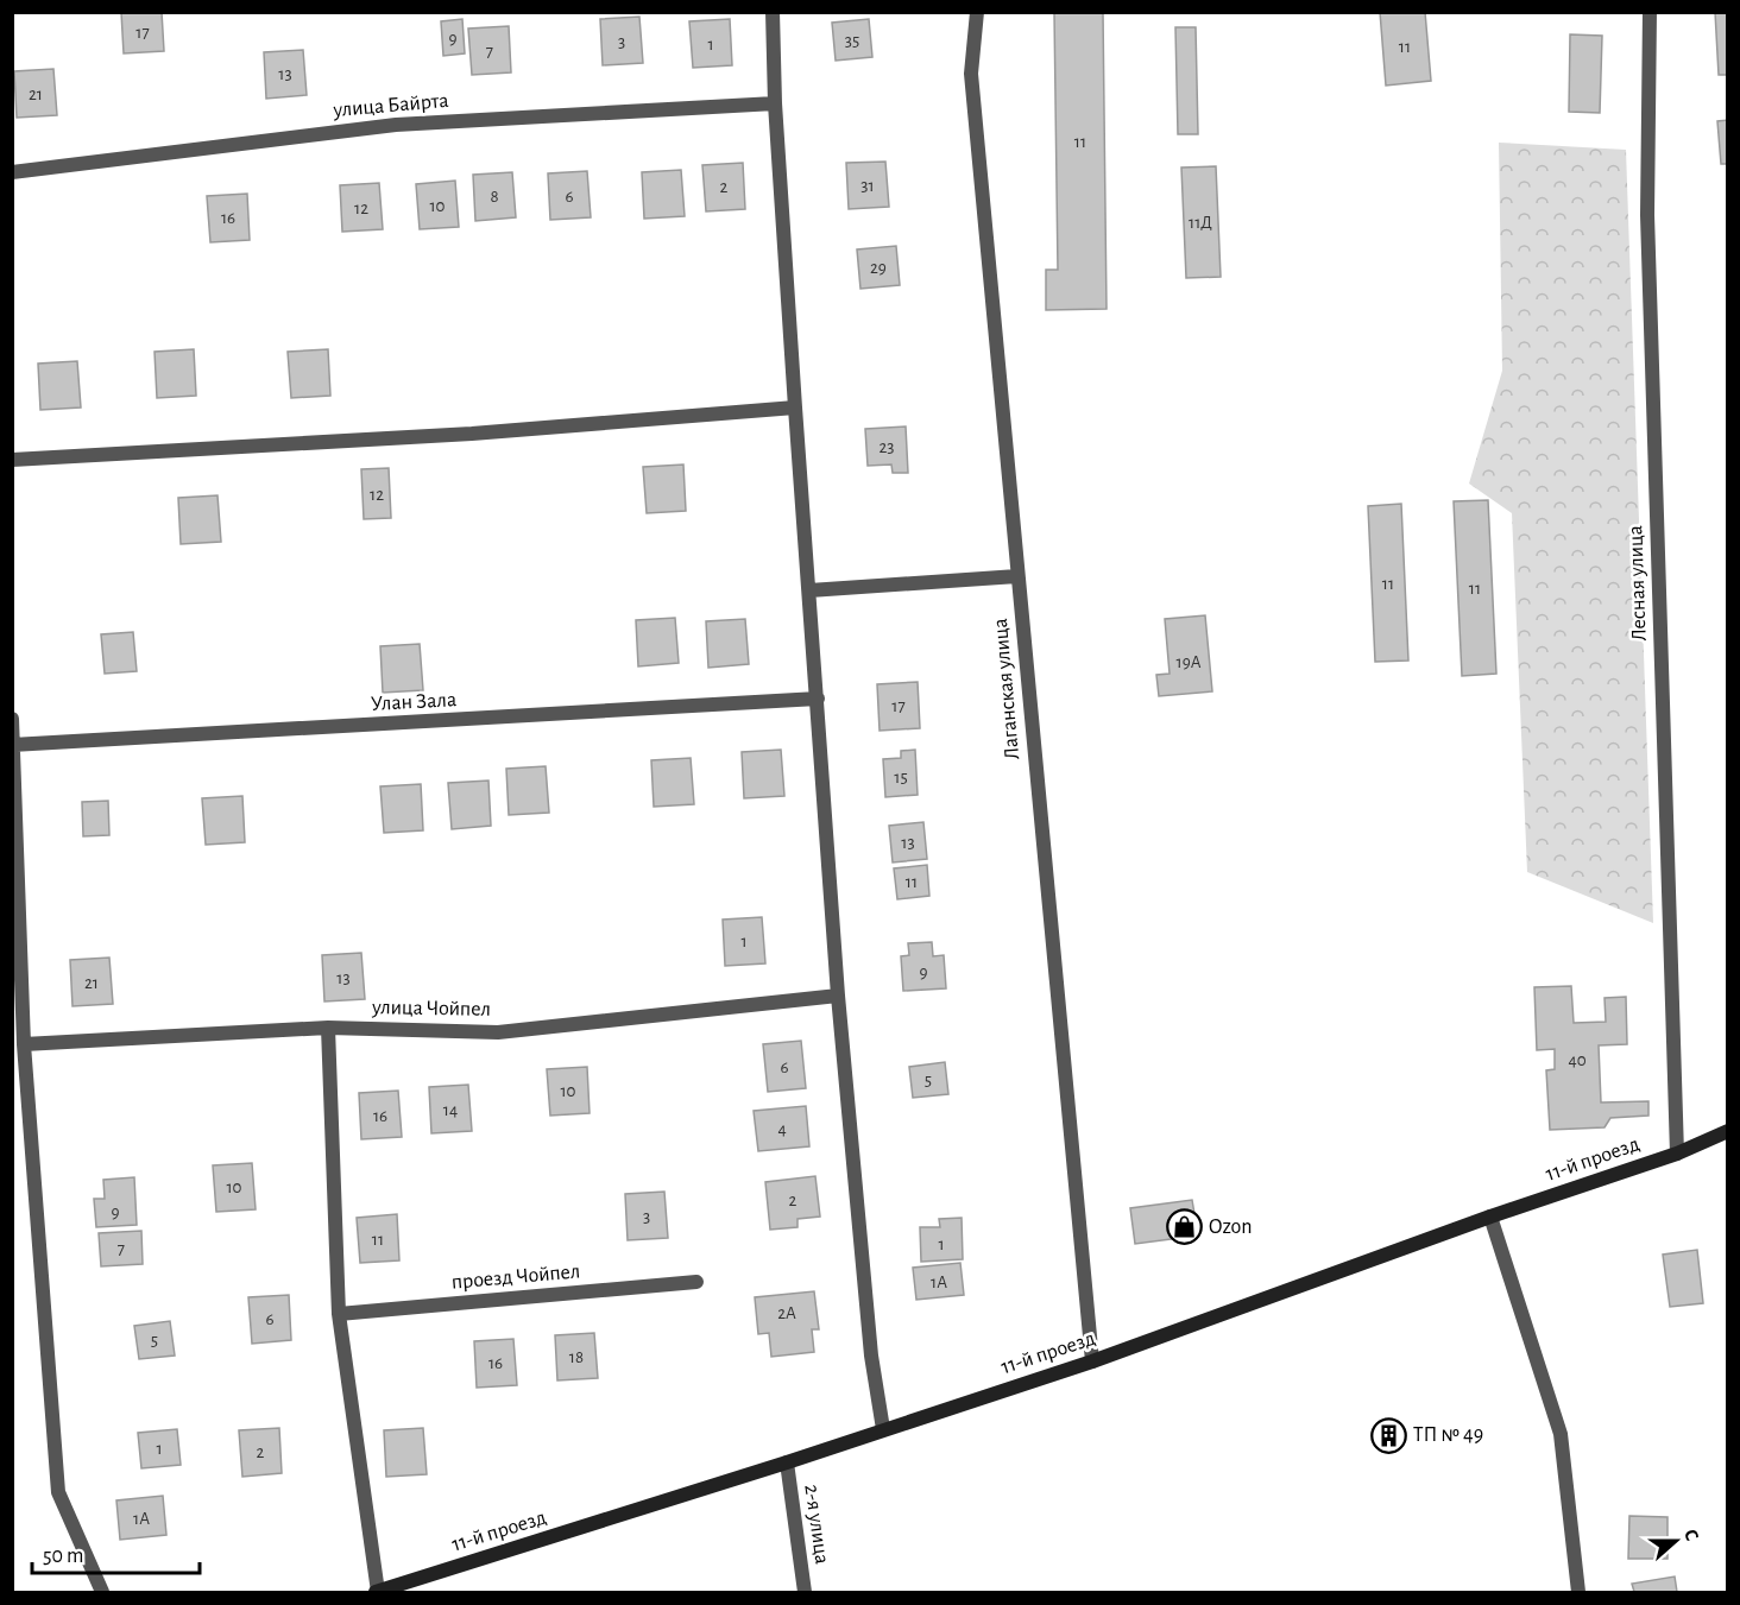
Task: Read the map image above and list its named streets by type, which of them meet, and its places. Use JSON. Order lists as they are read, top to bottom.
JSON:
{
  "streets": {
    "street": [
      "улица Байрта",
      "Лесная улица",
      "Лаганская улица",
      "Улан Зала",
      "улица Чойпел",
      "11-й проезд",
      "проезд Чойпел",
      "2-я улица"
    ]
  },
  "crossings": [
    ["Лесная улица", "11-й проезд"],
    ["Лаганская улица", "11-й проезд"],
    ["11-й проезд", "2-я улица"]
  ],
  "places": {
    "shop": ["Ozon"],
    "building": ["ТП № 49"]
  },
  "house_numbers": [
    "17",
    "9",
    "35",
    "3",
    "1",
    "11",
    "7",
    "13",
    "21",
    "11",
    "31",
    "2",
    "8",
    "6",
    "10",
    "12",
    "16",
    "11Д",
    "29",
    "23",
    "12",
    "11",
    "11",
    "19А",
    "17",
    "15",
    "13",
    "11",
    "1",
    "9",
    "13",
    "21",
    "40",
    "6",
    "5",
    "10",
    "14",
    "16",
    "4",
    "10",
    "2",
    "9",
    "3",
    "11",
    "1",
    "7",
    "1А",
    "2А",
    "6",
    "5",
    "18",
    "16",
    "1",
    "2",
    "1А"
  ],
  "scale_bar": "50 m",
  "north": "right"
}
